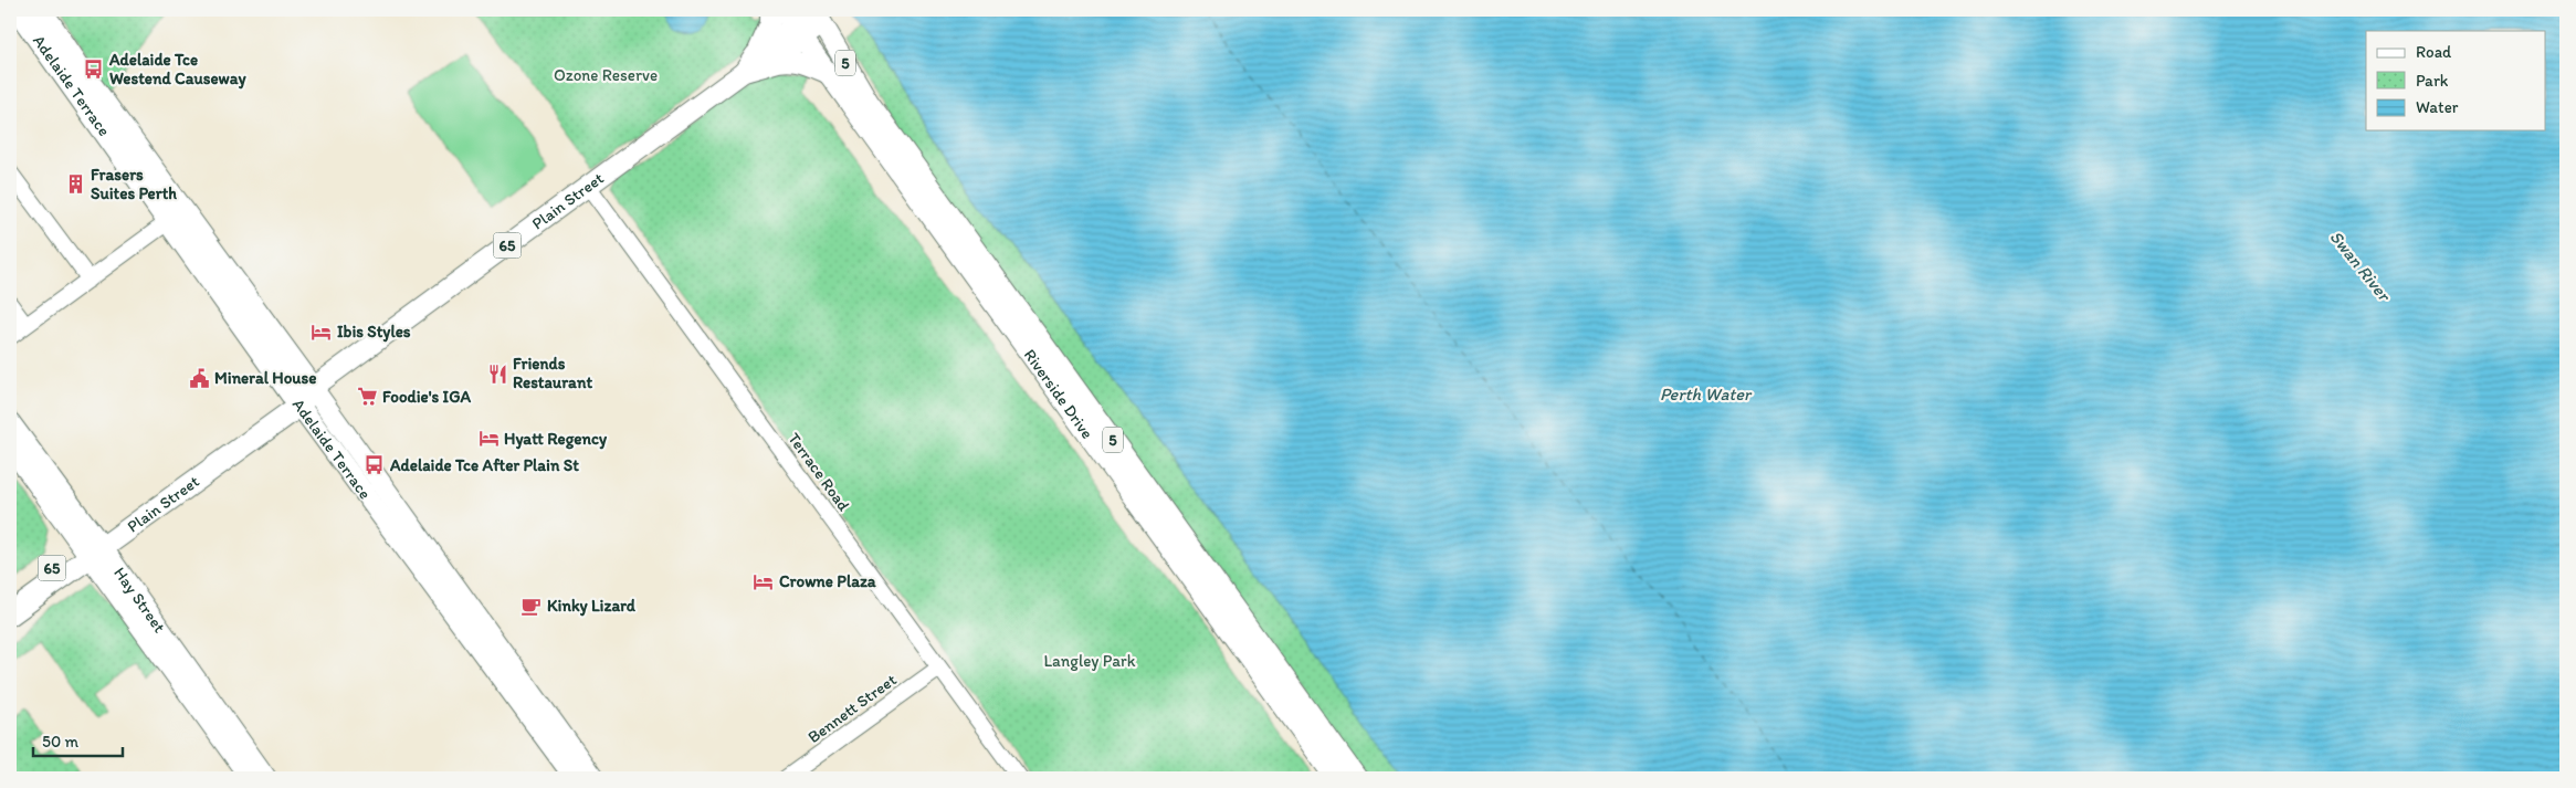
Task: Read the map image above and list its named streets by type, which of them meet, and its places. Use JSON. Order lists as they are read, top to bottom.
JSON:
{
  "streets": {
    "highway": ["Adelaide Terrace", "Plain Street", "65"],
    "main road": ["5", "Riverside Drive", "Hay Street"],
    "street": ["Terrace Road", "Bennett Street"]
  },
  "crossings": [
    ["Adelaide Terrace", "Plain Street"],
    ["Plain Street", "Riverside Drive"],
    ["Plain Street", "Terrace Road"],
    ["Plain Street", "Hay Street"],
    ["Terrace Road", "Bennett Street"]
  ],
  "water": ["Swan River", "Perth Water"],
  "parks": ["Ozone Reserve", "Langley Park"],
  "places": {
    "bus stop": ["Adelaide Tce Westend Causeway", "Adelaide Tce After Plain St"],
    "building": ["Frasers Suites Perth"],
    "hotel": ["Ibis Styles", "Hyatt Regency", "Crowne Plaza"],
    "restaurant": ["Friends Restaurant"],
    "public building": ["Mineral House"],
    "supermarket": ["Foodie's IGA"],
    "cafe": ["Kinky Lizard"]
  },
  "legend": ["Road", "Park", "Water"],
  "scale_bar": "50 m"
}
